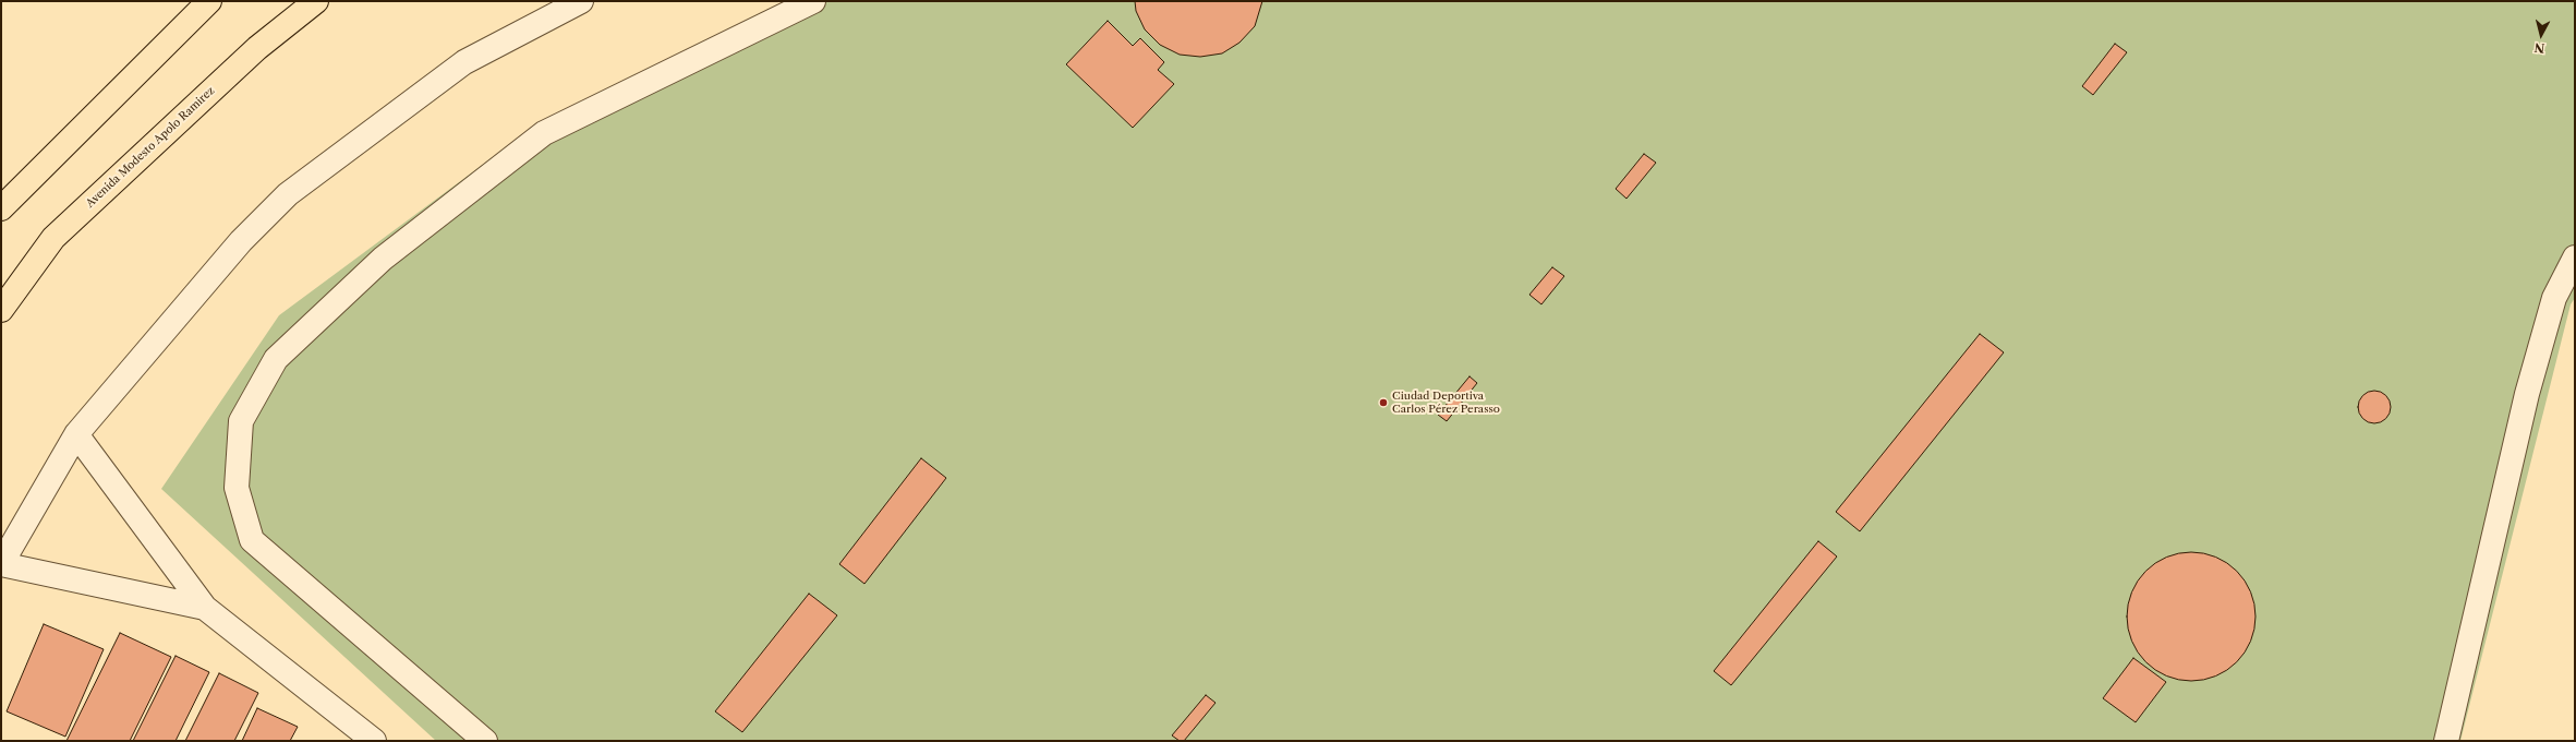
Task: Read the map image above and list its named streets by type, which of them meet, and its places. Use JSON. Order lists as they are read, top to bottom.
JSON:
{
  "streets": {
    "main road": ["Avenida Modesto Apolo Ramirez"]
  },
  "places": ["Ciudad Deportiva Carlos Pérez Perasso"],
  "north": "bottom"
}
